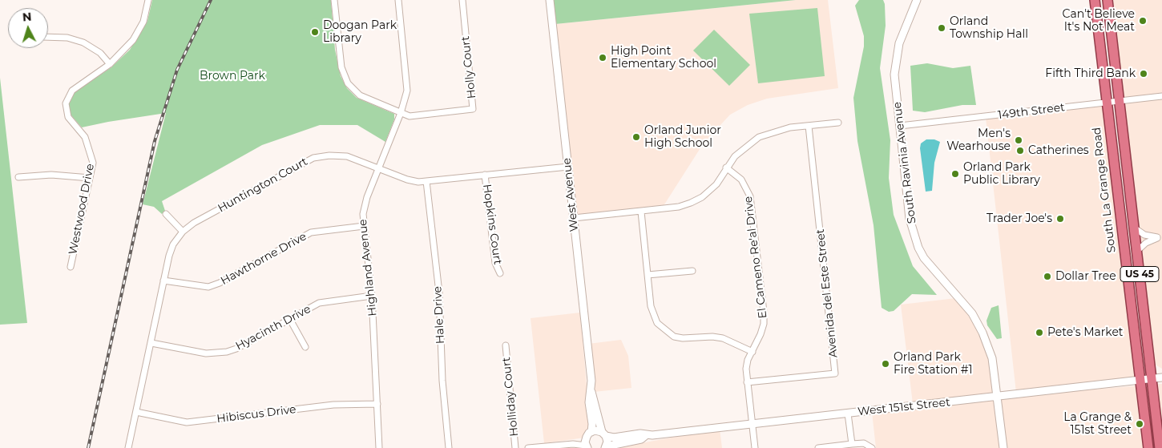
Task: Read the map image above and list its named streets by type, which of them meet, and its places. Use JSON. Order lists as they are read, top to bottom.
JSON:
{
  "streets": {
    "highway": ["South La Grange Road", "US 45"],
    "street": [
      "Holly Court",
      "149th Street",
      "South Ravinia Avenue",
      "Huntington Court",
      "West Avenue",
      "Westwood Drive",
      "Hopkins Court",
      "El Cameno Re'al Drive",
      "Hawthorne Drive",
      "Highland Avenue",
      "Avenida del Este Street",
      "Hale Drive",
      "Hyacinth Drive",
      "Holliday Court",
      "West 151st Street",
      "Hibiscus Drive"
    ]
  },
  "crossings": [
    ["Holly Court", "Highland Avenue"],
    ["149th Street", "South Ravinia Avenue"],
    ["149th Street", "South La Grange Road"],
    ["149th Street", "US 45"],
    ["South Ravinia Avenue", "West 151st Street"],
    ["Huntington Court", "West Avenue"],
    ["Huntington Court", "Hopkins Court"],
    ["Huntington Court", "Hawthorne Drive"],
    ["Huntington Court", "Highland Avenue"],
    ["Huntington Court", "Hale Drive"],
    ["Huntington Court", "Hyacinth Drive"],
    ["Huntington Court", "Hibiscus Drive"],
    ["South La Grange Road", "West 151st Street"],
    ["West Avenue", "West 151st Street"],
    ["El Cameno Re'al Drive", "Avenida del Este Street"],
    ["El Cameno Re'al Drive", "West 151st Street"],
    ["Hawthorne Drive", "Highland Avenue"],
    ["Highland Avenue", "Hyacinth Drive"],
    ["Highland Avenue", "Hibiscus Drive"],
    ["US 45", "West 151st Street"]
  ],
  "parks": ["Brown Park"],
  "places": [
    "Can't Believe It's Not Meat",
    "Orland Township Hall",
    "Doogan Park Library",
    "High Point Elementary School",
    "Fifth Third Bank",
    "Orland Junior High School",
    "Men's Wearhouse",
    "Catherines",
    "Orland Park Public Library",
    "Trader Joe's",
    "Dollar Tree",
    "Pete's Market",
    "Orland Park Fire Station #1",
    "La Grange & 151st Street"
  ],
  "north": "top"
}
